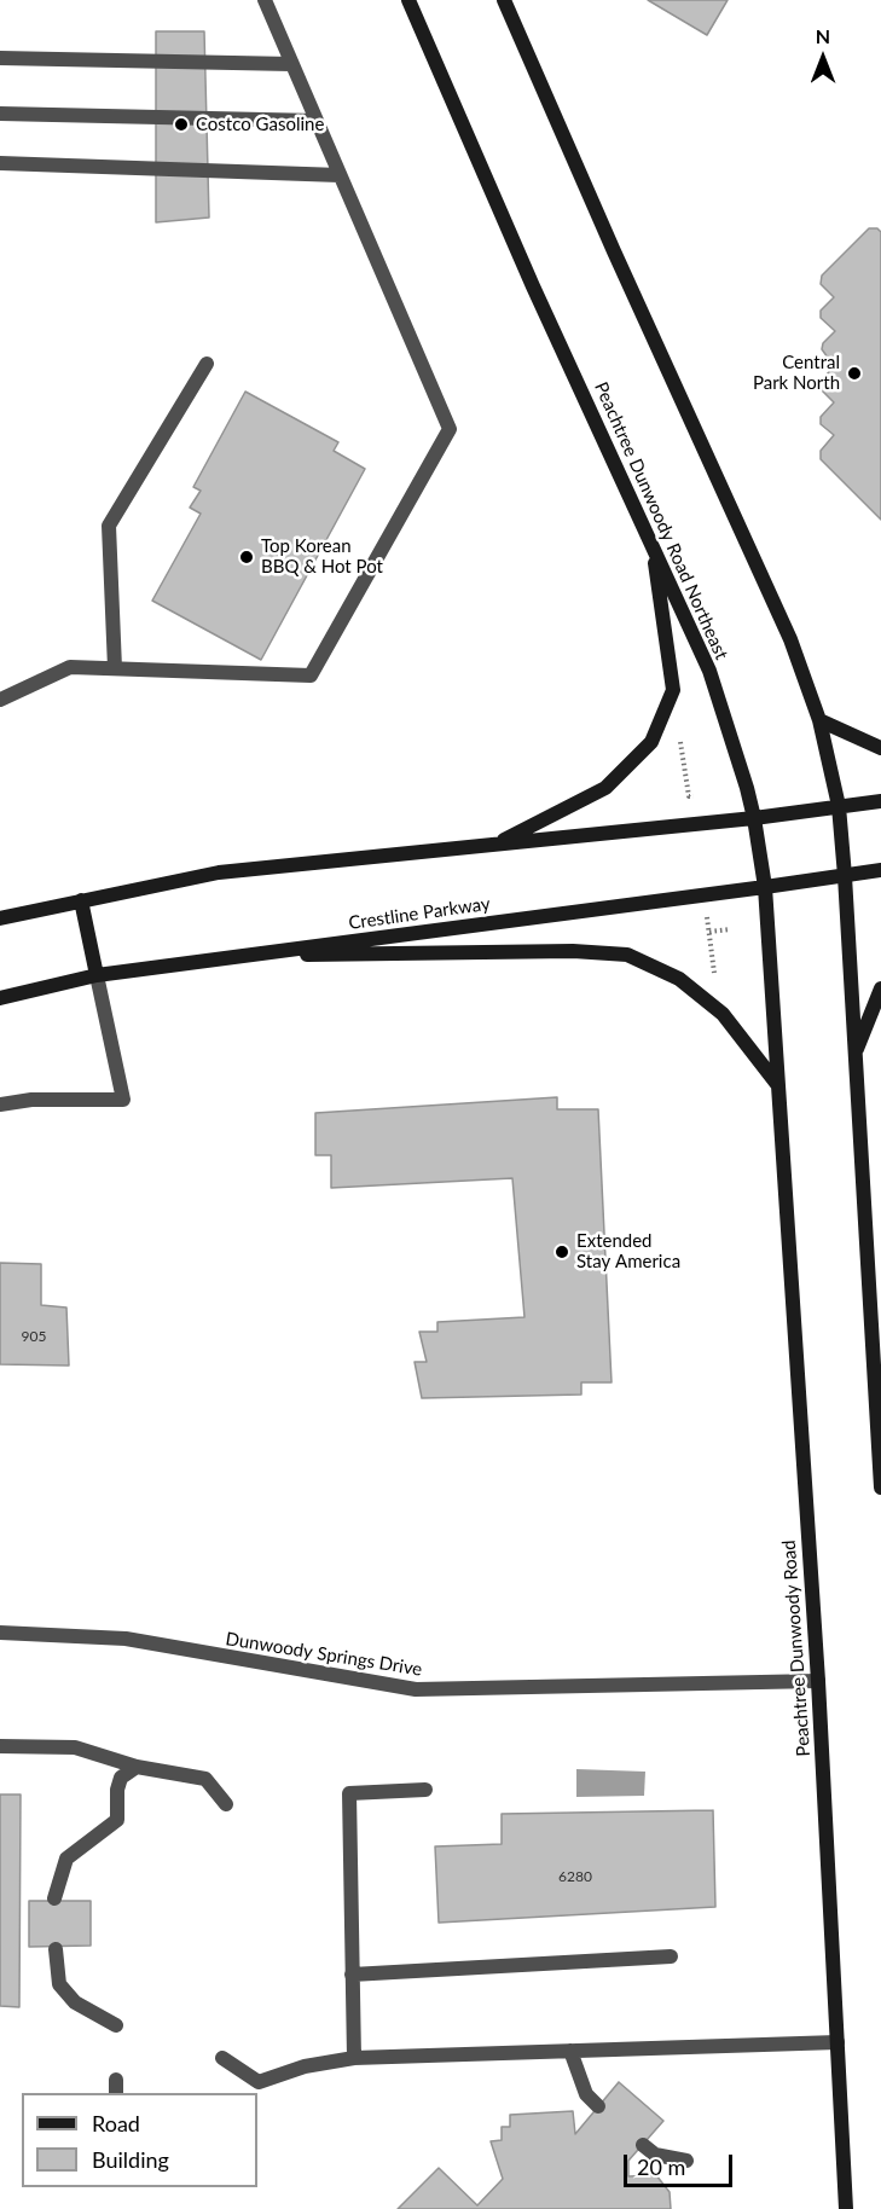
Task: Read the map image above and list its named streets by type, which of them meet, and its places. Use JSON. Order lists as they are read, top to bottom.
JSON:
{
  "streets": {
    "main road": ["Peachtree Dunwoody Road Northeast", "Crestline Parkway", "Peachtree Dunwoody Road"],
    "street": ["Dunwoody Springs Drive"]
  },
  "crossings": [
    ["Peachtree Dunwoody Road Northeast", "Crestline Parkway"],
    ["Peachtree Dunwoody Road Northeast", "Peachtree Dunwoody Road"],
    ["Peachtree Dunwoody Road", "Dunwoody Springs Drive"]
  ],
  "places": [
    "Costco Gasoline",
    "Central Park North",
    "Top Korean BBQ & Hot Pot",
    "Extended Stay America"
  ],
  "house_numbers": ["905", "6280"],
  "legend": ["Road", "Building"],
  "scale_bar": "20 m",
  "north": "top"
}
